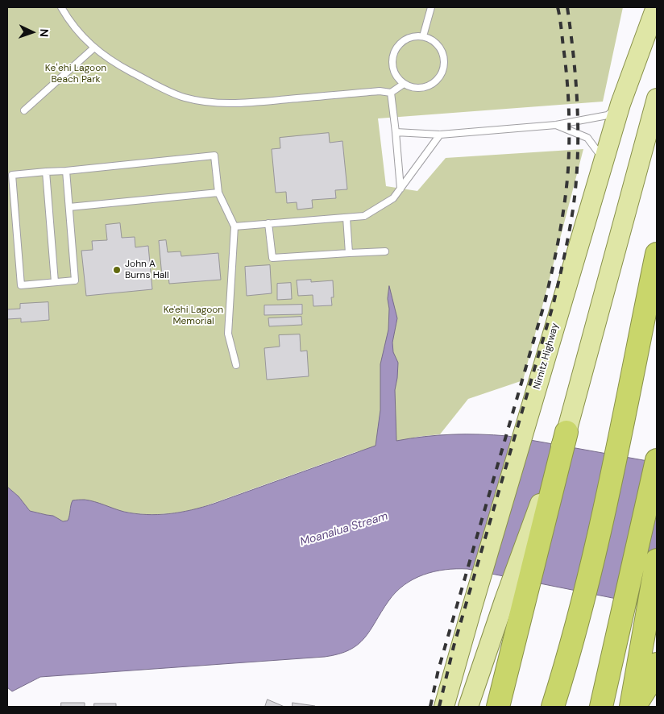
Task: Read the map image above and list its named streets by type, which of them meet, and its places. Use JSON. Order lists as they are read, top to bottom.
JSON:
{
  "streets": {
    "main road": ["Nimitz Highway"]
  },
  "water": ["Moanalua Stream"],
  "parks": ["Keʻehi Lagoon Beach Park", "Ke'ehi Lagoon Memorial"],
  "places": ["John A Burns Hall"],
  "north": "right"
}
